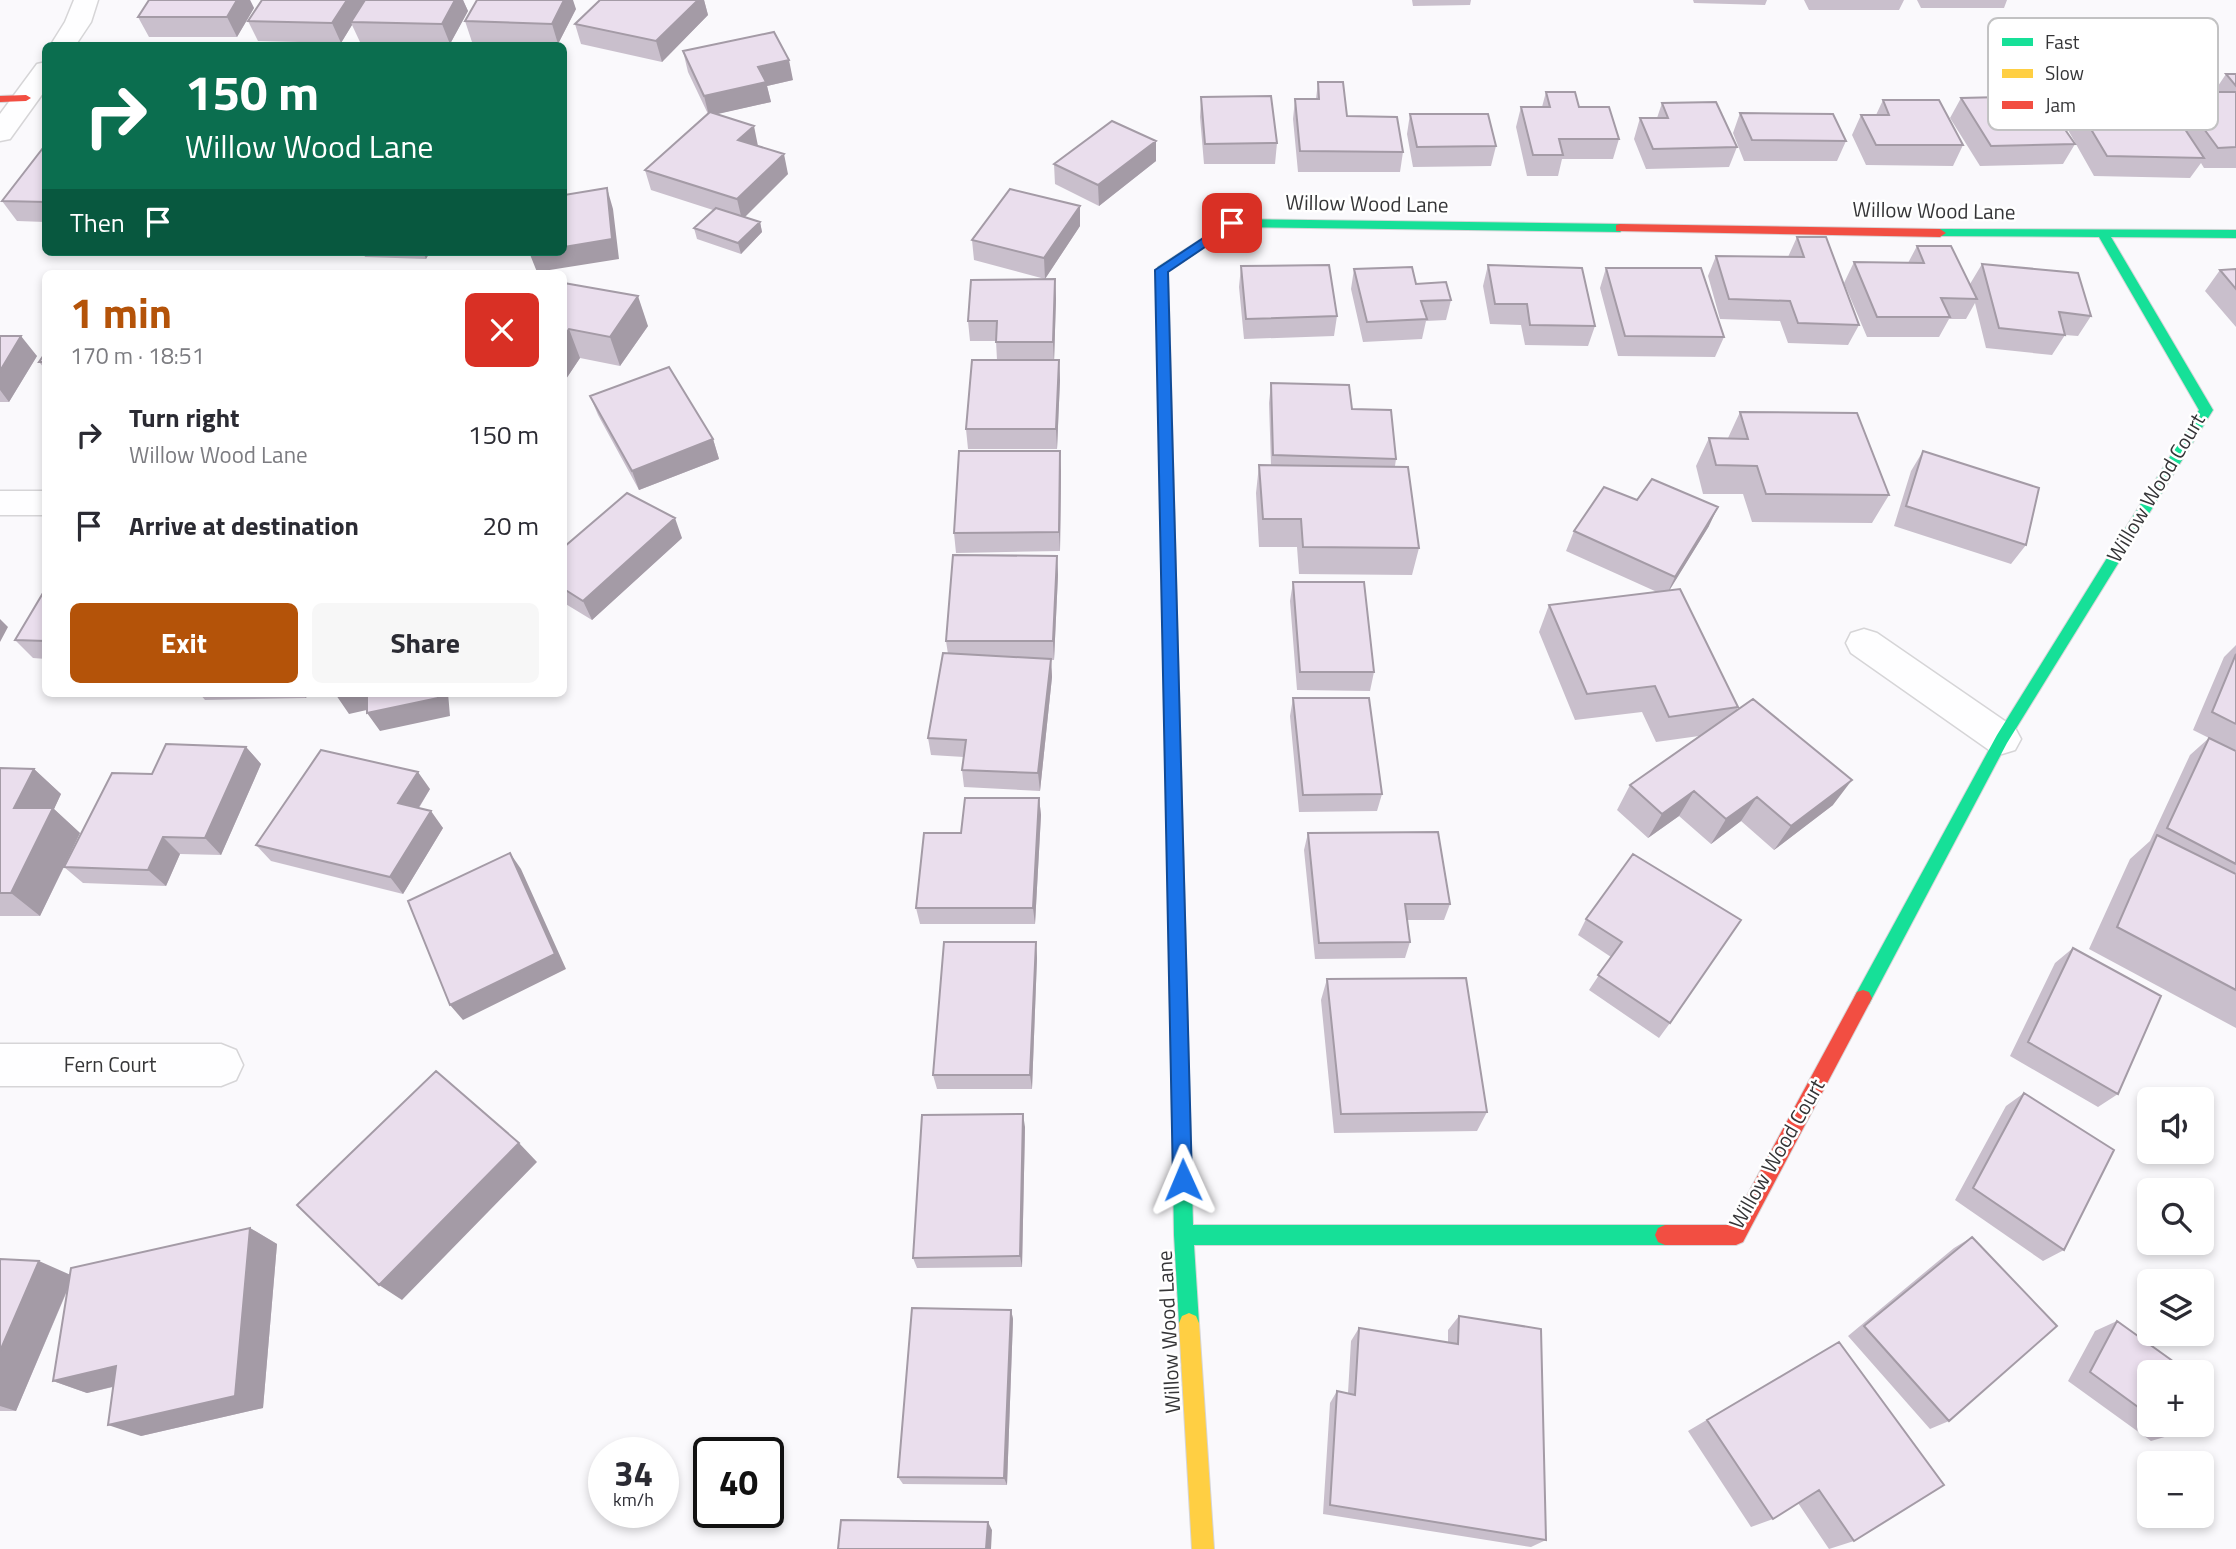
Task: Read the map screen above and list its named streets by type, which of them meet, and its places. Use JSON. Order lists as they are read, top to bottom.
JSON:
{
  "streets": {
    "street": ["Willow Wood Lane", "Willow Wood Court", "Fern Court"]
  },
  "crossings": [
    ["Willow Wood Lane", "Willow Wood Court"]
  ],
  "legend": ["Fast", "Slow", "Jam"],
  "page": {
    "turn": ["150 m", "Willow Wood Lane"],
    "then": "Then",
    "heading": ["1 min", "170 m · 18:51"],
    "list": [
      {
        "name": "Turn right",
        "note": "Willow Wood Lane",
        "value": "150 m"
      },
      {
        "name": "Arrive at destination",
        "value": "20 m"
      }
    ],
    "buttons": ["Exit", "Share"],
    "map_buttons": ["+", "−"],
    "speed": "34 km/h",
    "limit": "40"
  }
}
